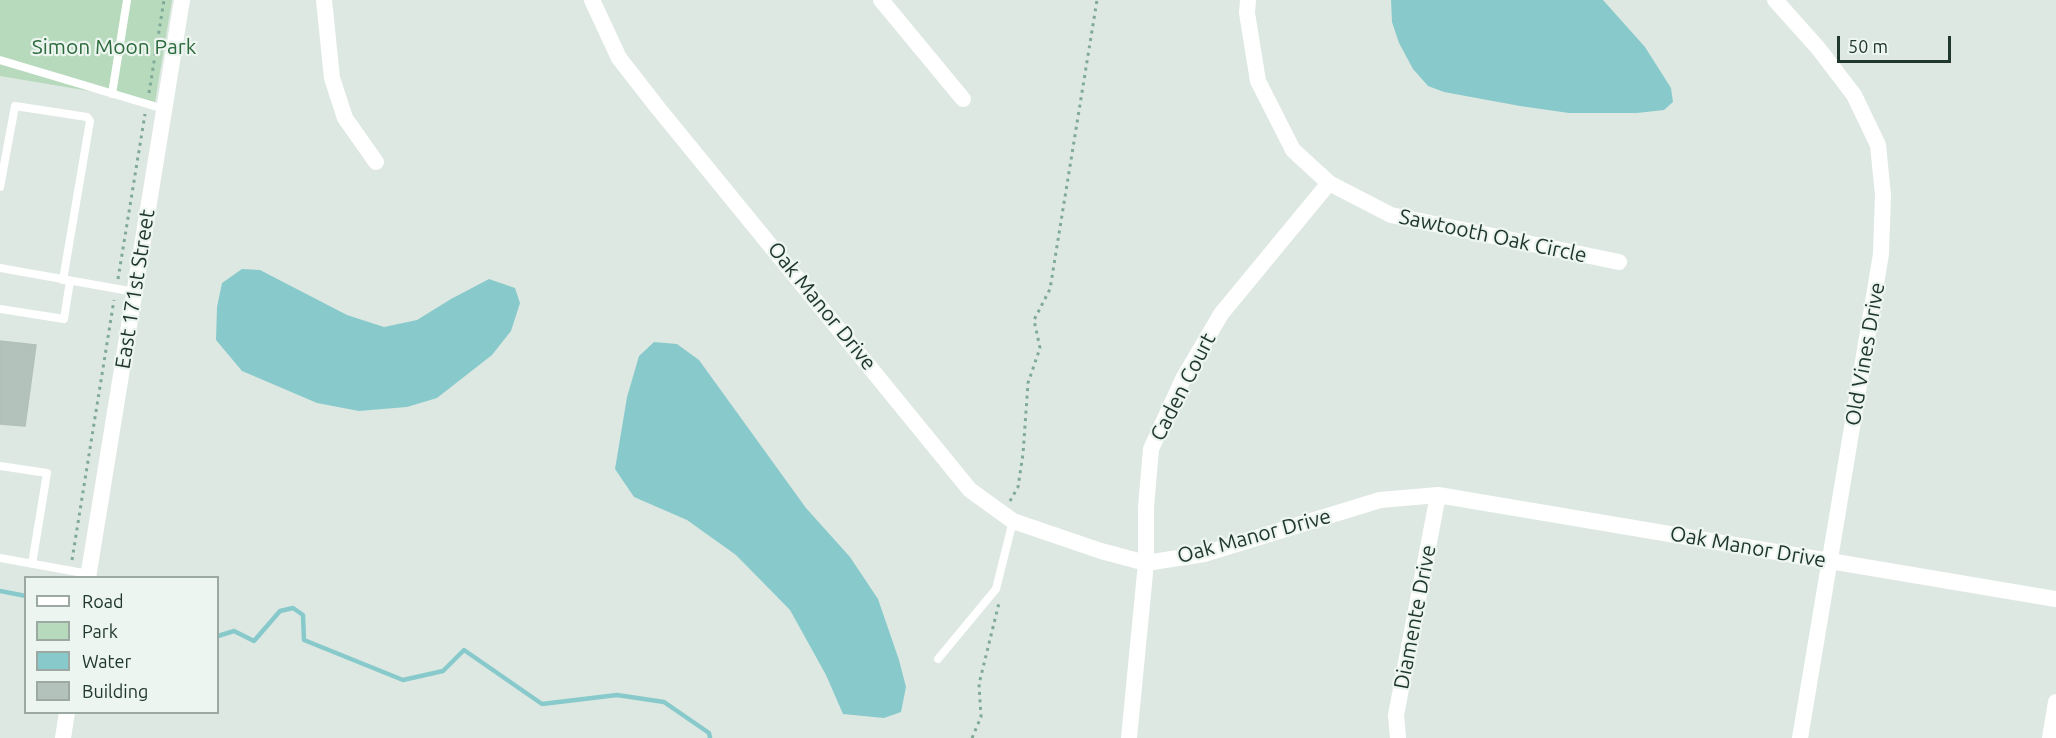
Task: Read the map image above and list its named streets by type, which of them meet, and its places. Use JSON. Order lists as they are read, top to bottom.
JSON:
{
  "streets": {
    "street": [
      "Sawtooth Oak Circle",
      "East 171st Street",
      "Oak Manor Drive",
      "Old Vines Drive",
      "Caden Court",
      "Diamente Drive"
    ]
  },
  "crossings": [
    ["Sawtooth Oak Circle", "Caden Court"],
    ["Oak Manor Drive", "Old Vines Drive"],
    ["Oak Manor Drive", "Caden Court"],
    ["Oak Manor Drive", "Diamente Drive"]
  ],
  "parks": ["Simon Moon Park"],
  "legend": [
    "Road",
    "Park",
    "Water",
    "Building"
  ],
  "scale_bar": "50 m"
}
